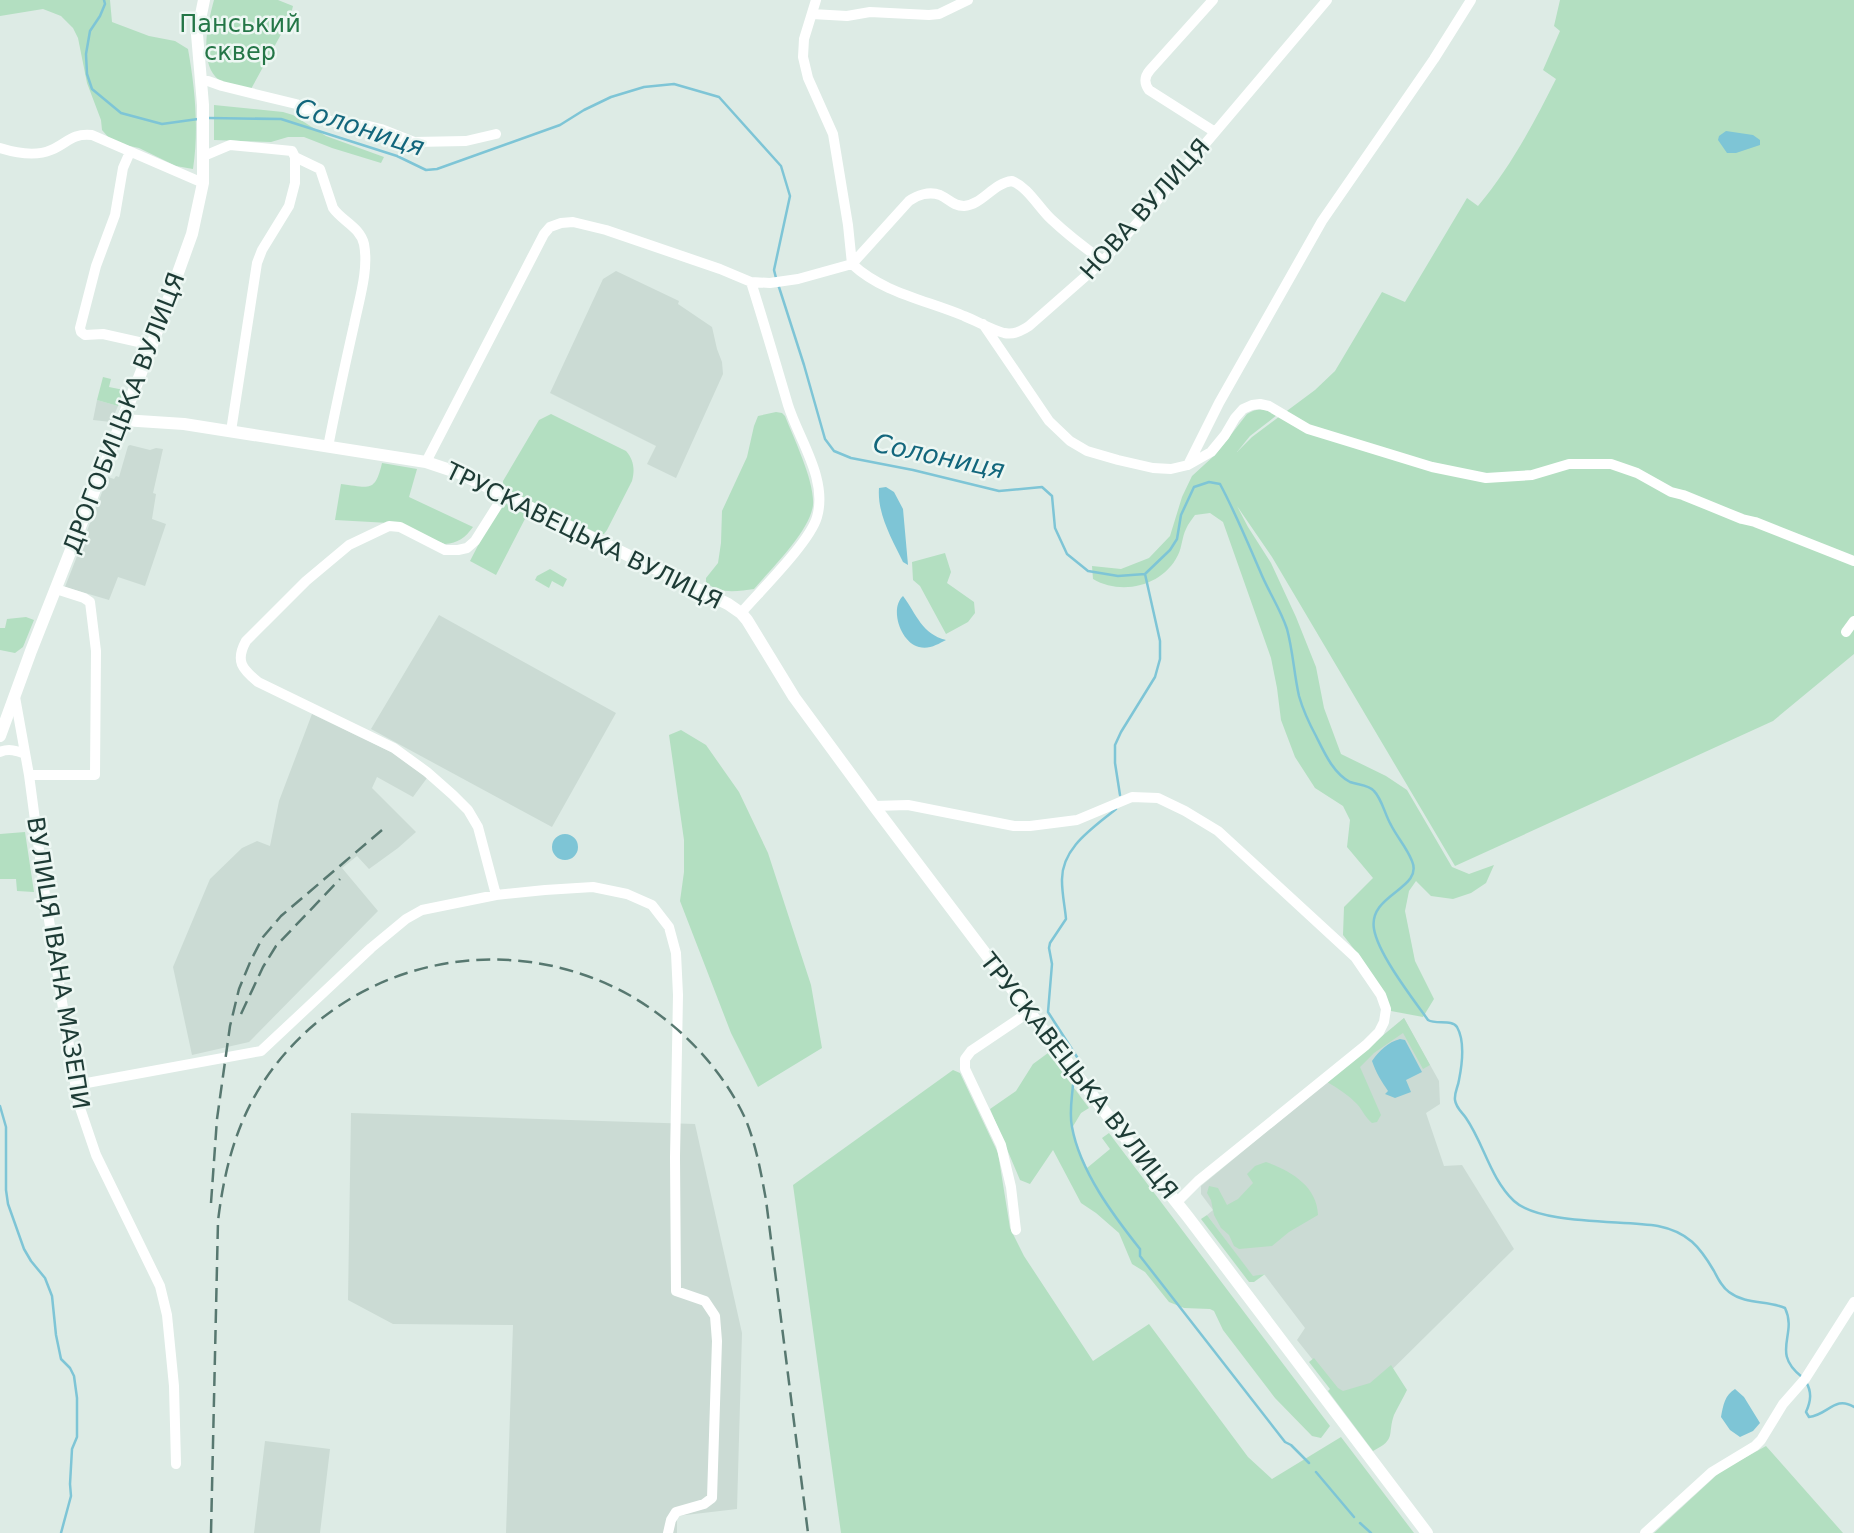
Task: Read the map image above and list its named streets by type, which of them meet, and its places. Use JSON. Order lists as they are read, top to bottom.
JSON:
{
  "streets": {
    "street": [
      "НОВА ВУЛИЦЯ",
      "ДРОГОБИЦЬКА ВУЛИЦЯ",
      "ТРУСКАВЕЦЬКА ВУЛИЦЯ",
      "ВУЛИЦЯ ІВАНА МАЗЕПИ"
    ]
  },
  "crossings": [
    ["ДРОГОБИЦЬКА ВУЛИЦЯ", "ТРУСКАВЕЦЬКА ВУЛИЦЯ"],
    ["ДРОГОБИЦЬКА ВУЛИЦЯ", "ВУЛИЦЯ ІВАНА МАЗЕПИ"]
  ],
  "water": ["Солониця"],
  "parks": ["Панський сквер"]
}
